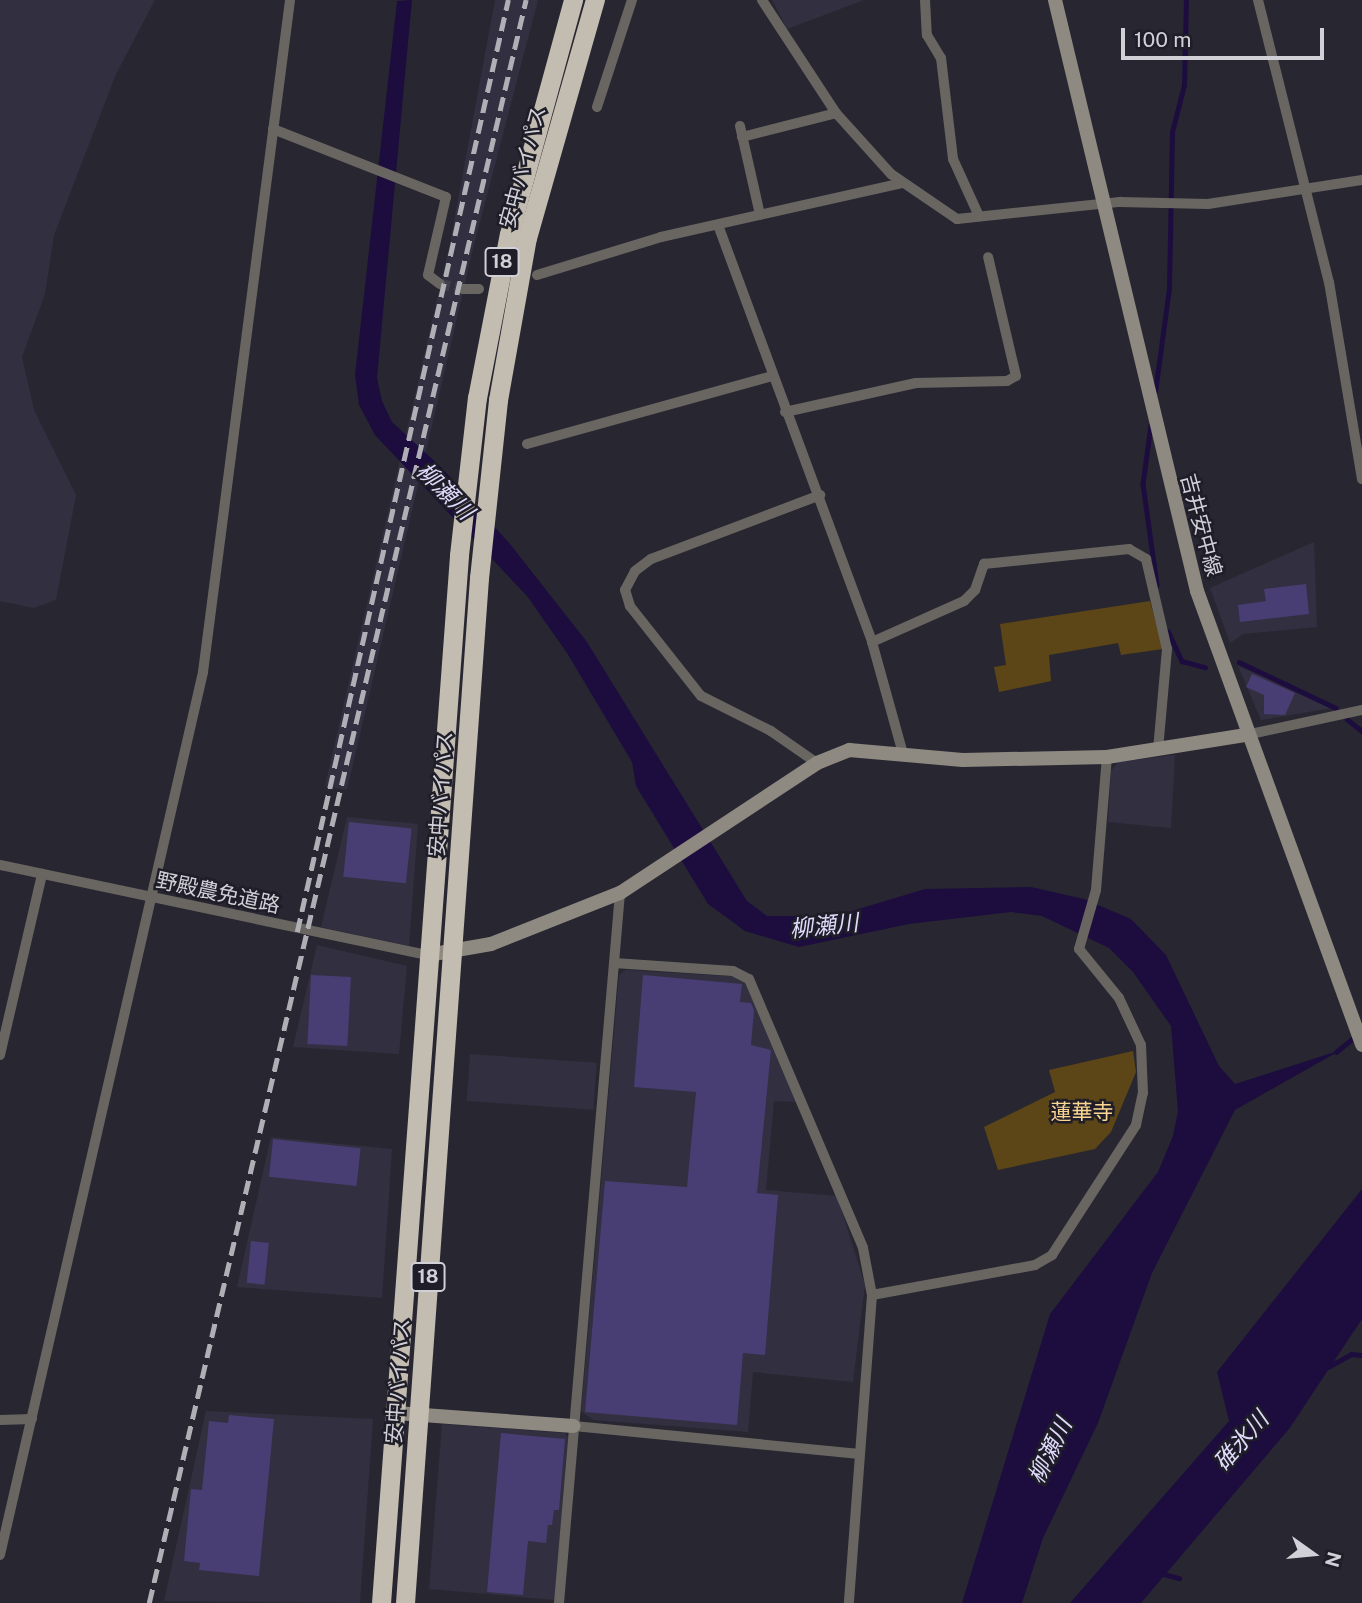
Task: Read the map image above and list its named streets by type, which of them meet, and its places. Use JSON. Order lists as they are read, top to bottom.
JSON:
{
  "streets": {
    "highway": ["安中バイパス", "18"],
    "main road": ["吉井安中線"],
    "street": ["野殿農免道路"]
  },
  "crossings": [
    ["安中バイパス", "野殿農免道路"]
  ],
  "water": ["柳瀬川", "碓氷川"],
  "parks": ["蓮華寺"],
  "scale_bar": "100 m",
  "north": "right"
}
